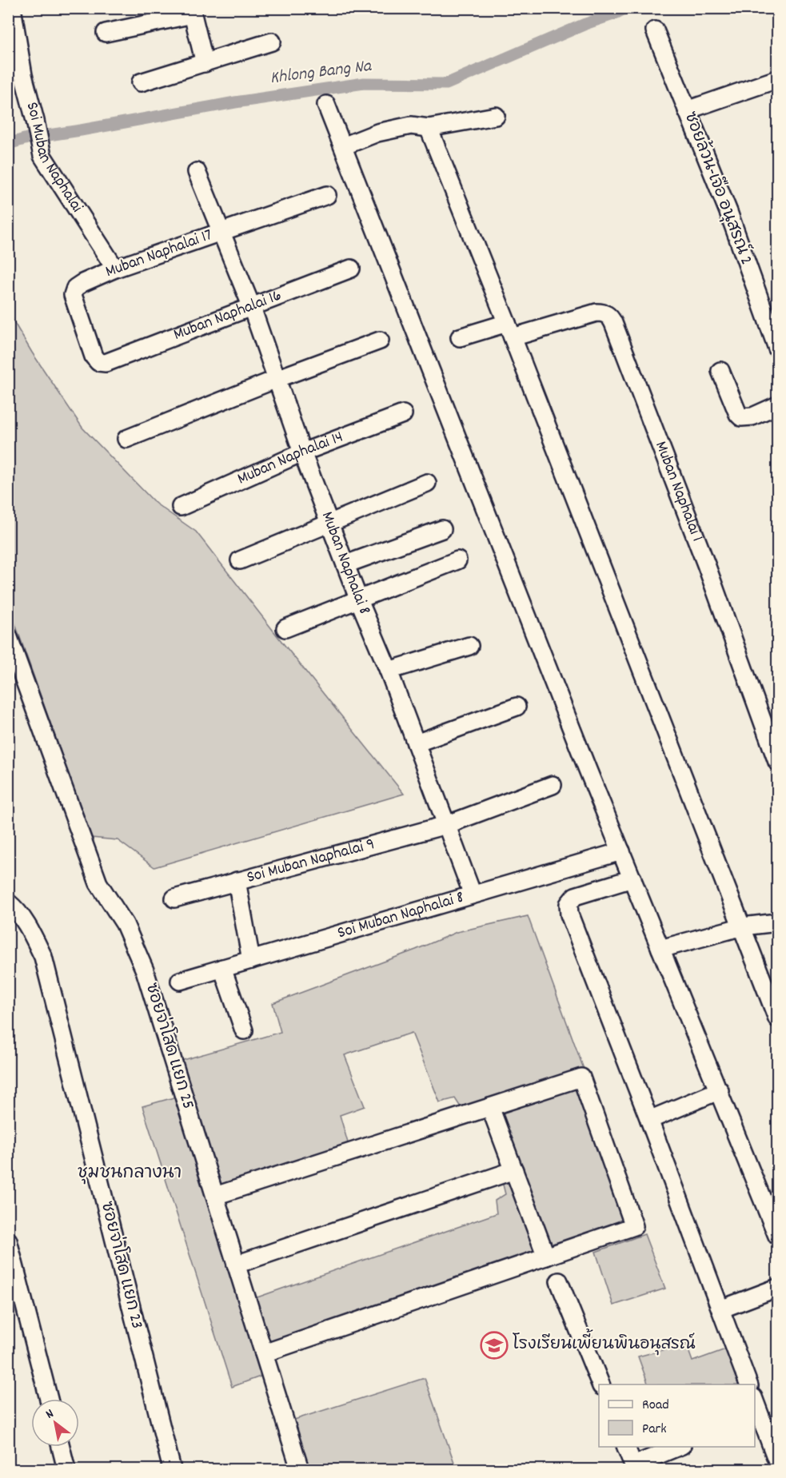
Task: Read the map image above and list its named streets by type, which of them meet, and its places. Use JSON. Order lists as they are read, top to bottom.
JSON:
{
  "streets": {
    "street": [
      "Soi Muban Naphalai",
      "ซอยล้วน-เจือ อนุสรณ์ 2",
      "Muban Naphalai 17",
      "Muban Naphalai 16",
      "Muban Naphalai 14",
      "Muban Naphalai 1",
      "Muban Naphalai 8",
      "Soi Muban Naphalai 9",
      "Soi Muban Naphalai 8",
      "ซอยจ่าโสด แยก 25",
      "ซอยจ่าโสด แยก 23"
    ]
  },
  "crossings": [
    ["Soi Muban Naphalai", "Muban Naphalai 17"],
    ["Muban Naphalai 17", "Muban Naphalai 16"],
    ["Muban Naphalai 17", "Muban Naphalai 8"],
    ["Muban Naphalai 16", "Muban Naphalai 8"],
    ["Muban Naphalai 14", "Muban Naphalai 8"],
    ["Muban Naphalai 8", "Soi Muban Naphalai 9"],
    ["Muban Naphalai 8", "Soi Muban Naphalai 8"]
  ],
  "districts": ["ชุมชนกลางนา"],
  "water": ["Khlong Bang Na"],
  "places": {
    "school or university": ["โรงเรียนเพี้ยนพินอนุสรณ์"]
  },
  "legend": ["Road", "Park"],
  "north": "top left"
}
